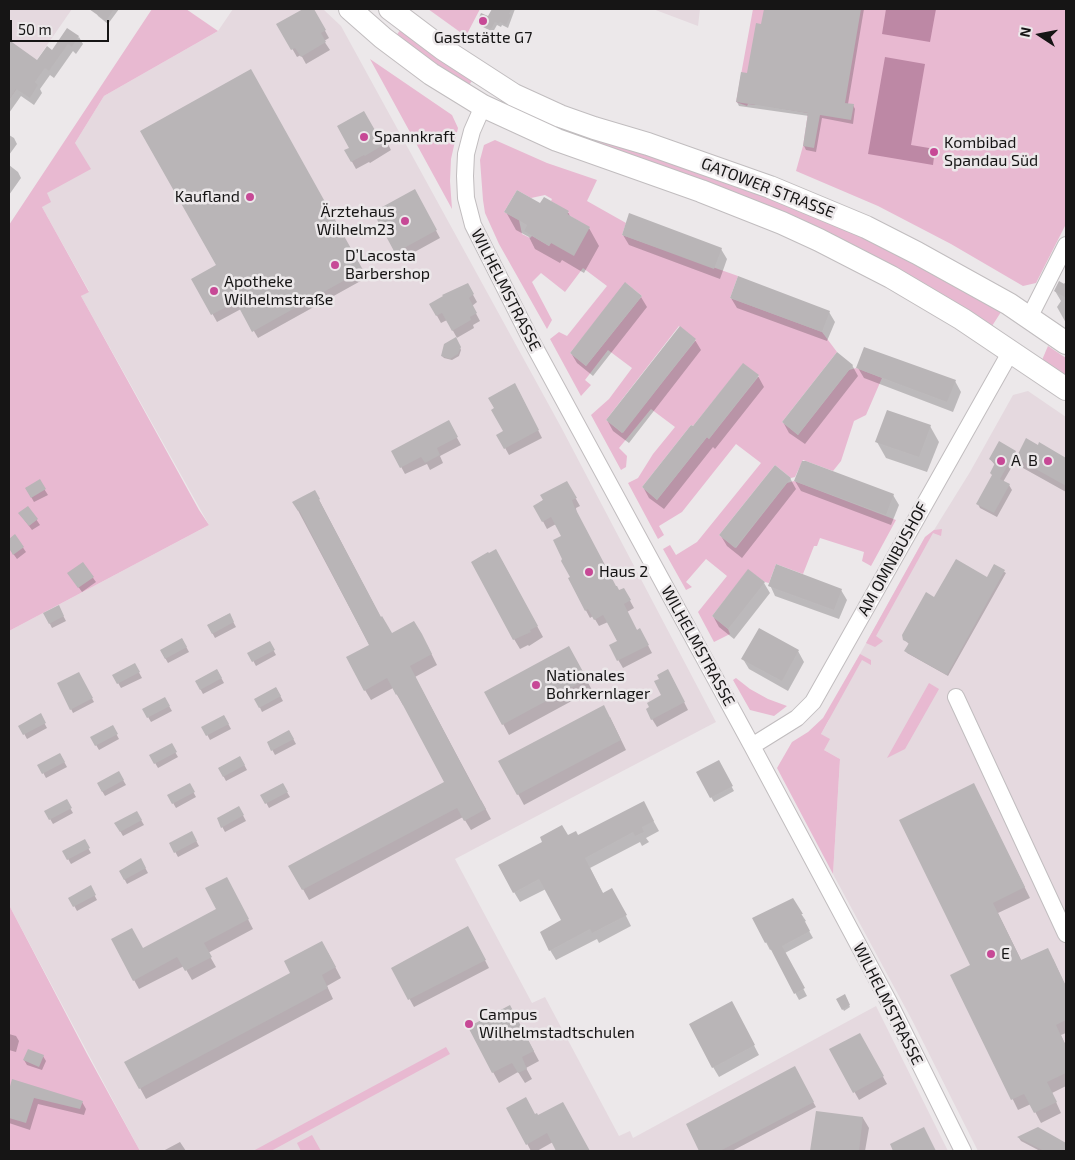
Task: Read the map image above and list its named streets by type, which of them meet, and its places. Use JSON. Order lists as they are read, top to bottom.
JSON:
{
  "streets": {
    "main road": ["GATOWER STRASSE", "WILHELMSTRASSE"],
    "street": ["AM OMNIBUSHOF"]
  },
  "crossings": [
    ["GATOWER STRASSE", "WILHELMSTRASSE"],
    ["GATOWER STRASSE", "AM OMNIBUSHOF"],
    ["WILHELMSTRASSE", "AM OMNIBUSHOF"]
  ],
  "places": [
    "Gaststätte G7",
    "Spannkraft",
    "Kombibad Spandau Süd",
    "Kaufland",
    "Ärztehaus Wilhelm23",
    "D’Lacosta Barbershop",
    "Apotheke Wilhelmstraße",
    "A",
    "B",
    "Haus 2",
    "Nationales Bohrkernlager",
    "E",
    "Campus Wilhelmstadtschulen"
  ],
  "scale_bar": "50 m",
  "north": "left"
}
